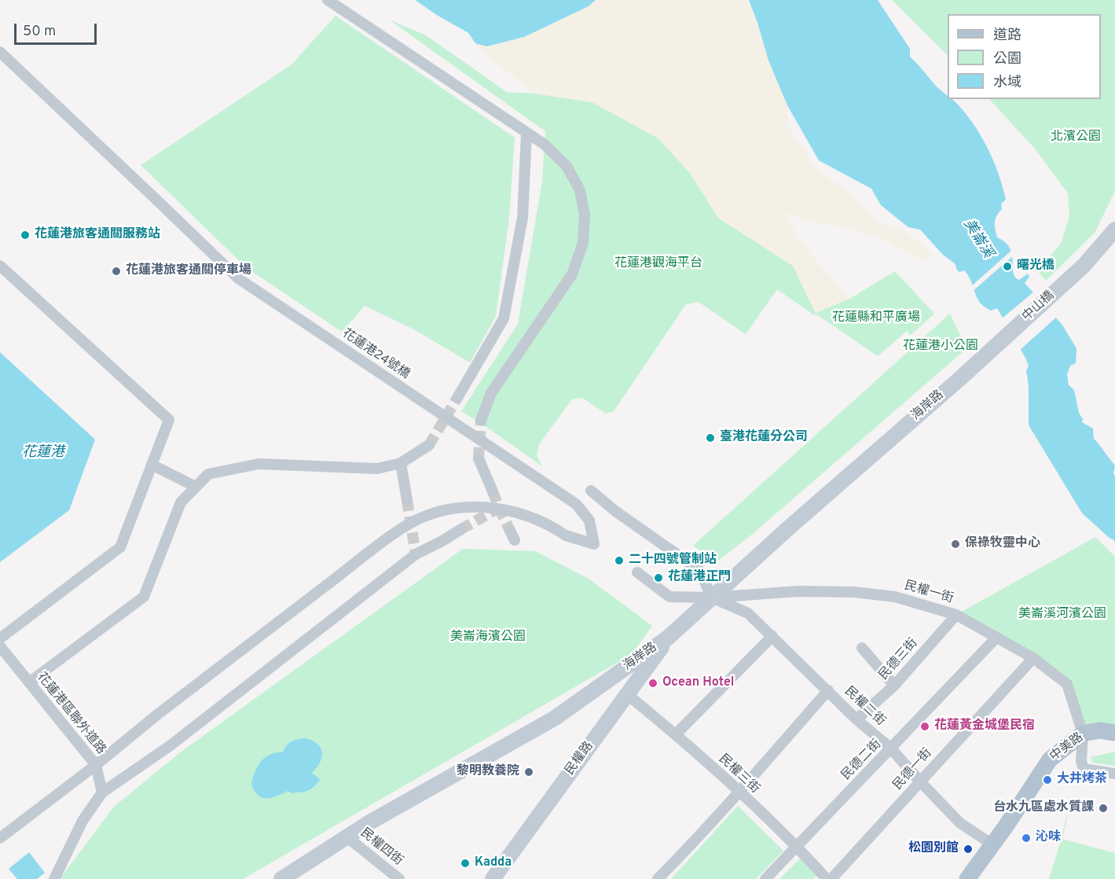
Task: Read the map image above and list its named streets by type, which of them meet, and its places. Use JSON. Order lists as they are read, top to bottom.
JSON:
{
  "streets": {
    "main road": [
      "中山橋",
      "海岸路",
      "中美路",
      "民權路"
    ],
    "street": [
      "花蓮港24號橋",
      "民權一街",
      "民德三街",
      "民權二街",
      "花蓮港區聯外道路",
      "民德二街",
      "民德一街",
      "民權三街",
      "民權四街"
    ]
  },
  "crossings": [
    ["中山橋", "海岸路"],
    ["花蓮港24號橋", "花蓮港區聯外道路"],
    ["海岸路", "民權一街"],
    ["海岸路", "民權二街"],
    ["海岸路", "民權路"],
    ["海岸路", "民權四街"],
    ["民權一街", "民德三街"],
    ["民權一街", "民權二街"],
    ["民權一街", "中美路"],
    ["民權一街", "民德二街"],
    ["民權一街", "民德一街"],
    ["民德三街", "民權二街"],
    ["民權二街", "中美路"],
    ["民權二街", "民德二街"],
    ["民權二街", "民德一街"],
    ["民權路", "民權三街"],
    ["民德二街", "民權三街"]
  ],
  "water": ["美崙溪", "花蓮港"],
  "parks": [
    "北濱公園",
    "花蓮港觀海平台",
    "花蓮縣和平廣場",
    "花蓮港小公園",
    "美崙溪河濱公園",
    "美崙海濱公園"
  ],
  "places": [
    "花蓮港旅客通關服務站",
    "曙光橋",
    "花蓮港旅客通關停車場",
    "臺港花蓮分公司",
    "保祿牧靈中心",
    "二十四號管制站",
    "花蓮港正門",
    "Ocean Hotel",
    "花蓮黃金城堡民宿",
    "黎明教養院",
    "大井烤茶",
    "台水九區處水質課",
    "沁味",
    "松園別館",
    "Kadda"
  ],
  "legend": ["道路", "公園", "水域"],
  "scale_bar": "50 m"
}
